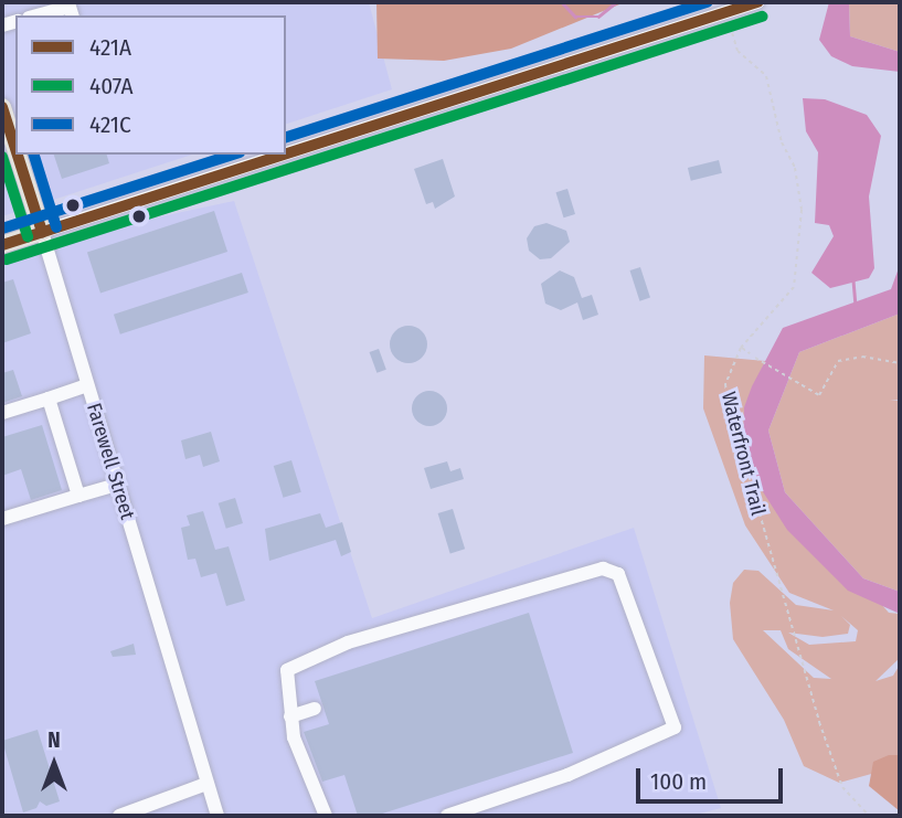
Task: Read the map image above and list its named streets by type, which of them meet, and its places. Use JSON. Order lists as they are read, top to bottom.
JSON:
{
  "streets": {
    "main road": ["Farewell Street"],
    "path": ["Waterfront Trail"]
  },
  "lines": ["transit line 421A", "transit line 421C", "transit line 407A"],
  "legend": ["421A", "407A", "421C"],
  "scale_bar": "100 m",
  "north": "top"
}
